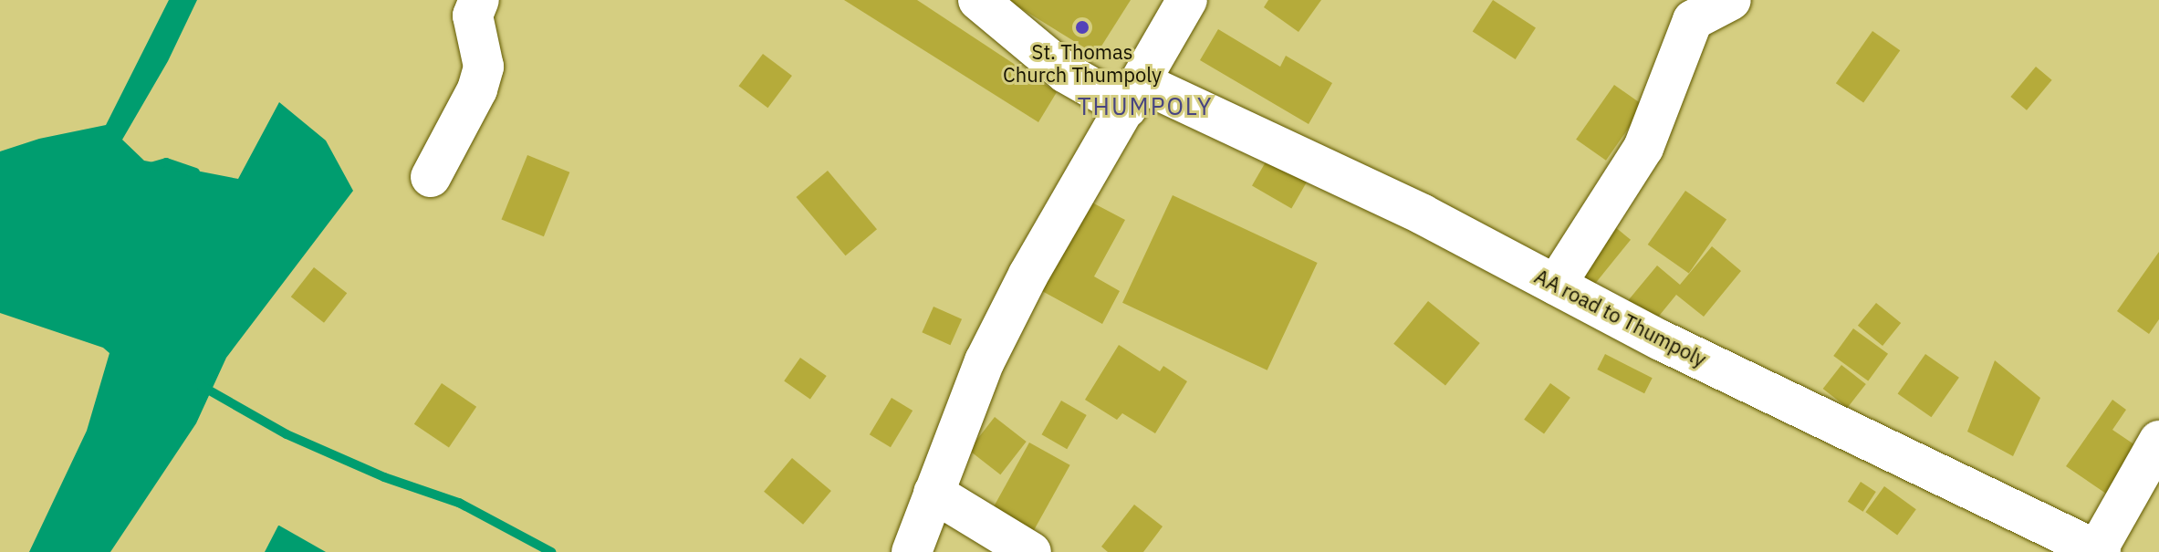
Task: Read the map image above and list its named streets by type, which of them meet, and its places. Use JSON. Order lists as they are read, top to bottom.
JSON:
{
  "streets": {
    "main road": ["AA road to Thumpoly"]
  },
  "districts": ["THUMPOLY"],
  "places": ["St. Thomas Church Thumpoly"]
}
